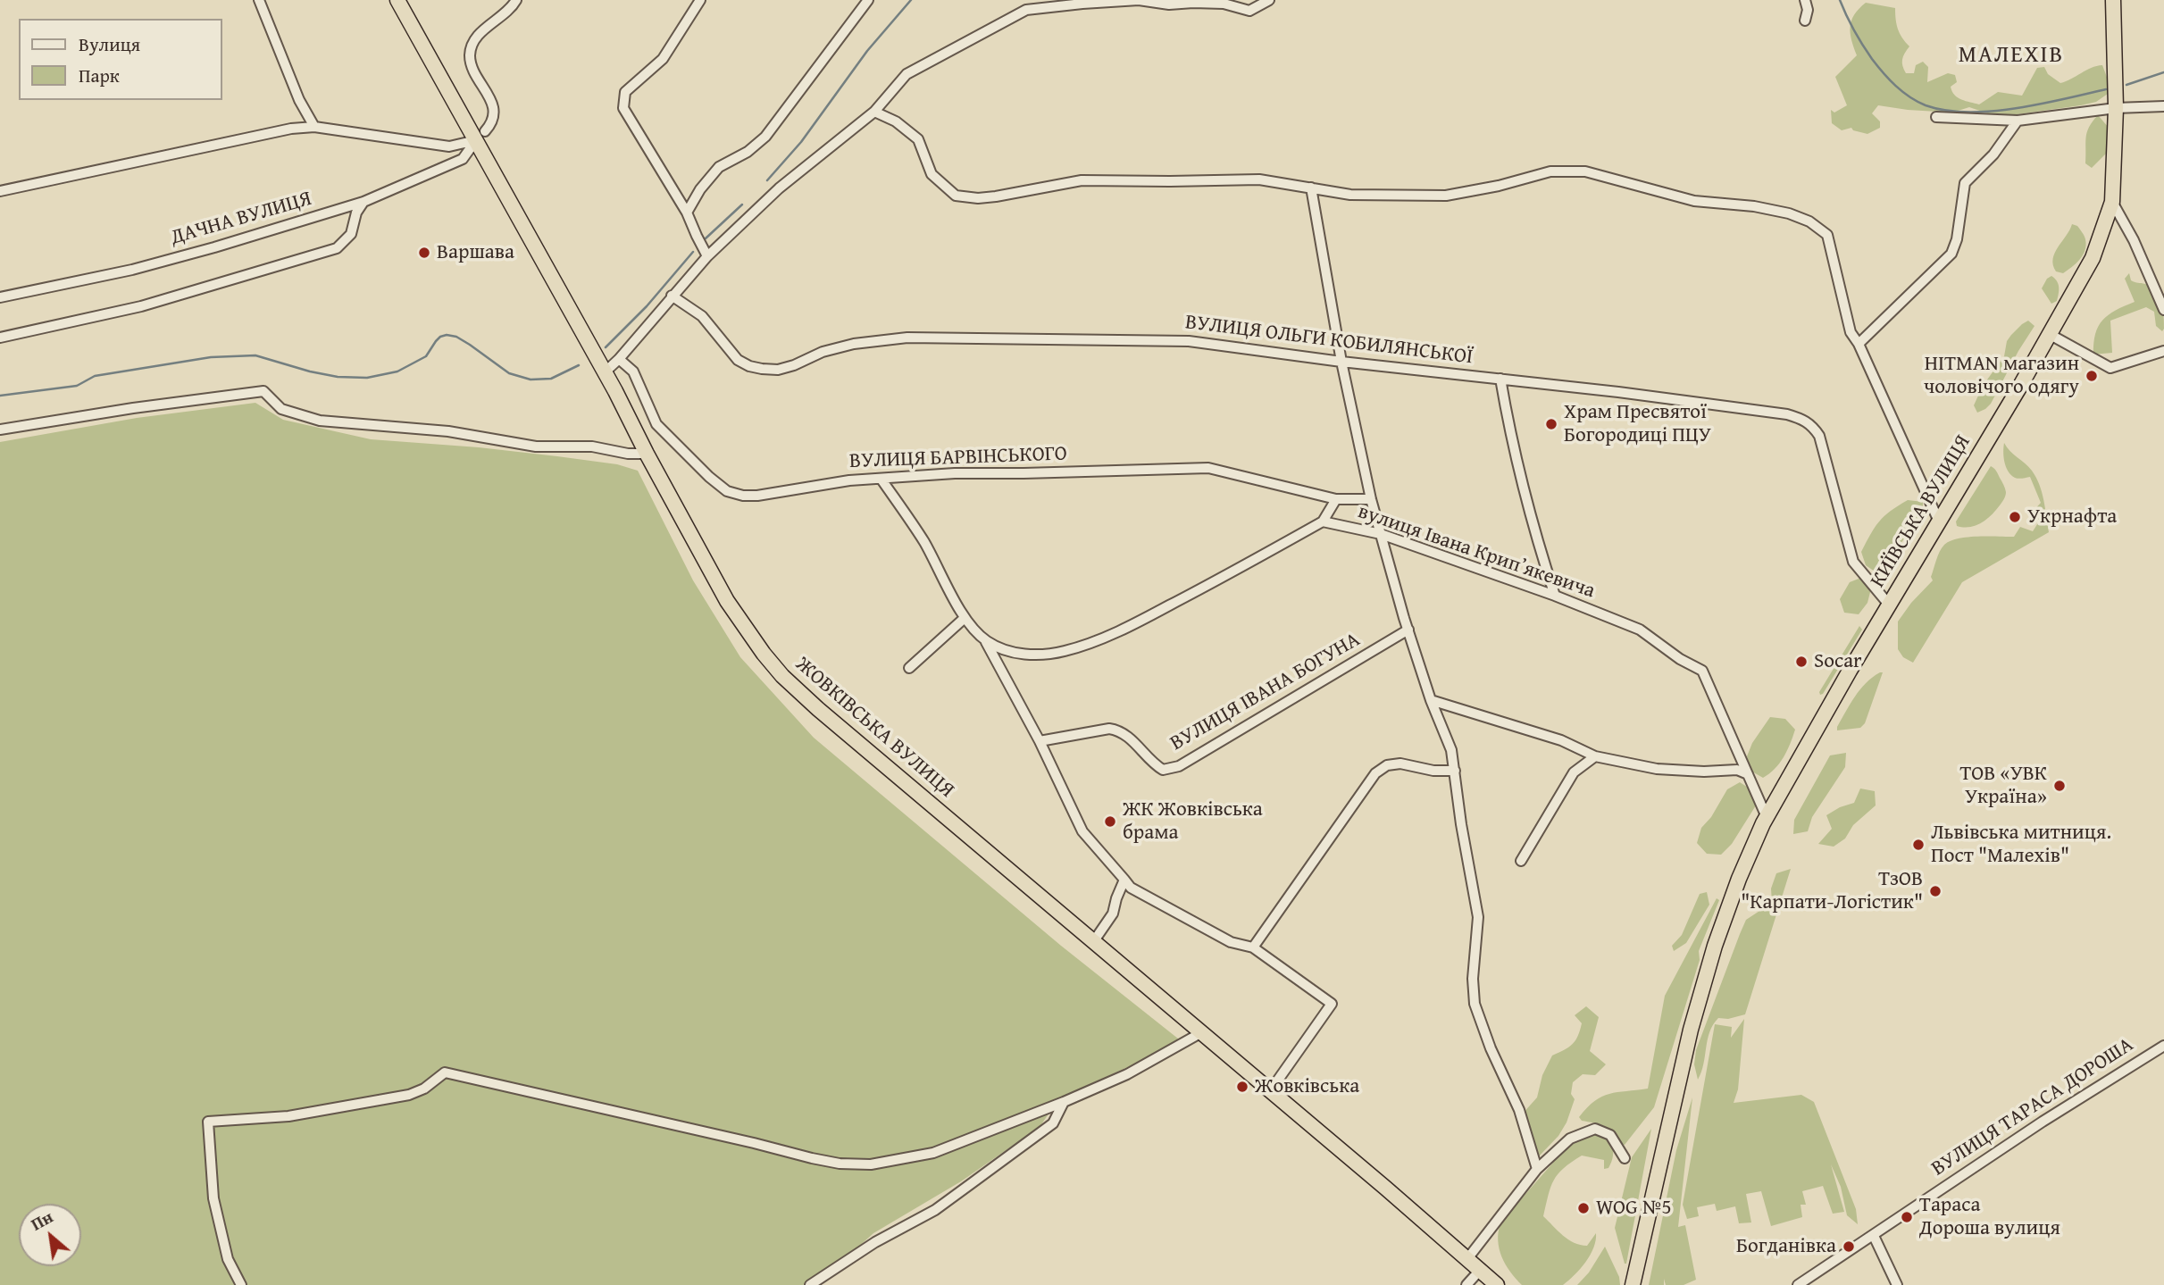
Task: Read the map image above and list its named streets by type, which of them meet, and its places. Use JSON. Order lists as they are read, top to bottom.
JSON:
{
  "streets": {
    "highway": ["КИЇВСЬКА ВУЛИЦЯ", "ЖОВКІВСЬКА ВУЛИЦЯ"],
    "street": [
      "ДАЧНА ВУЛИЦЯ",
      "ВУЛИЦЯ ОЛЬГИ КОБИЛЯНСЬКОЇ",
      "ВУЛИЦЯ БАРВІНСЬКОГО",
      "вулиця Івана Крипʼякевича",
      "ВУЛИЦЯ ІВАНА БОГУНА",
      "ВУЛИЦЯ ТАРАСА ДОРОША"
    ]
  },
  "crossings": [
    ["ДАЧНА ВУЛИЦЯ", "ЖОВКІВСЬКА ВУЛИЦЯ"],
    ["ВУЛИЦЯ ОЛЬГИ КОБИЛЯНСЬКОЇ", "КИЇВСЬКА ВУЛИЦЯ"],
    ["КИЇВСЬКА ВУЛИЦЯ", "вулиця Івана Крипʼякевича"]
  ],
  "districts": ["МАЛЕХІВ"],
  "places": [
    "Варшава",
    "HITMAN магазин чоловічого одягу",
    "Храм Пресвятої Богородиці ПЦУ",
    "Укрнафта",
    "Socar",
    "ТОВ «УВК Україна»",
    "ЖК Жовківська брама",
    "Львівська митниця. Пост \"Малехів\"",
    "ТзОВ \"Карпати-Логістик\"",
    "Жовківська",
    "WOG №5",
    "Тараса Дороша вулиця",
    "Богданівка"
  ],
  "legend": ["Вулиця", "Парк"],
  "north": "top left"
}
